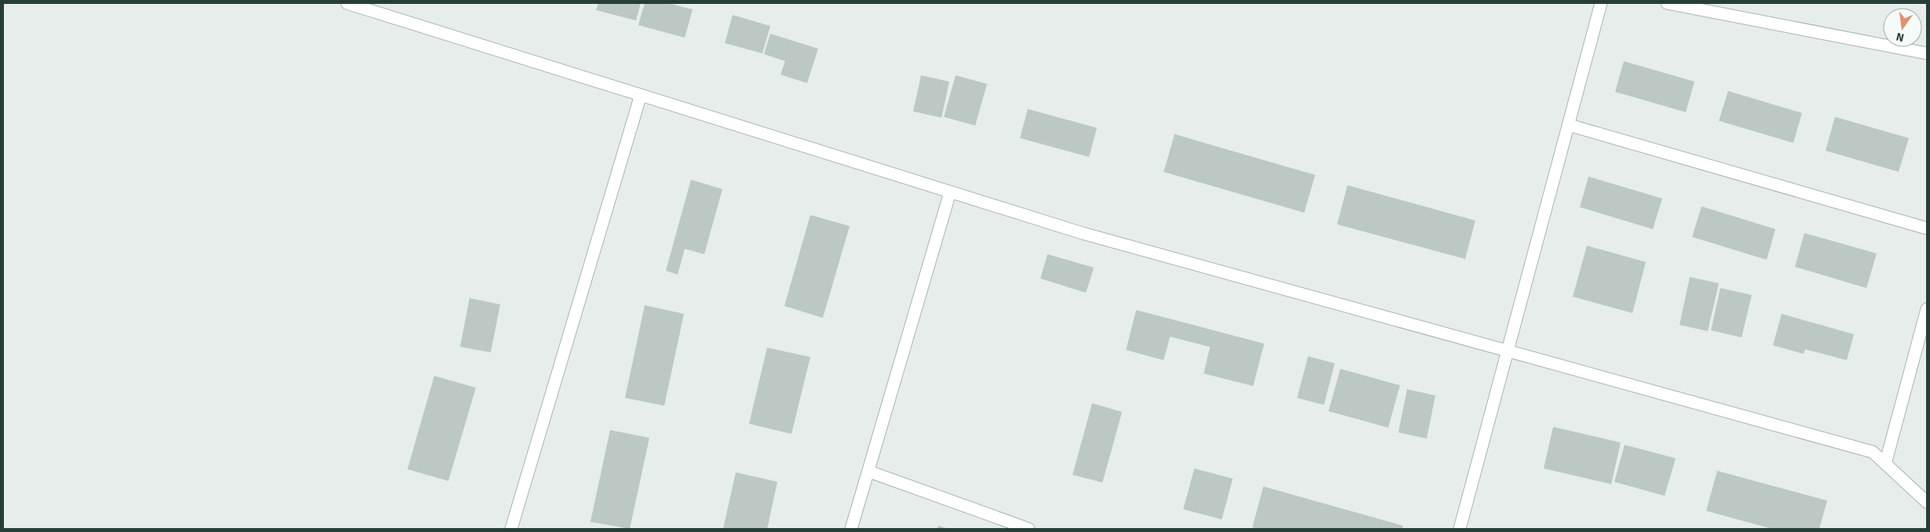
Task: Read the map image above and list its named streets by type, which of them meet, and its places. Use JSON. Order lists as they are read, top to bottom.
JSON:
{
  "north": "bottom"
}
